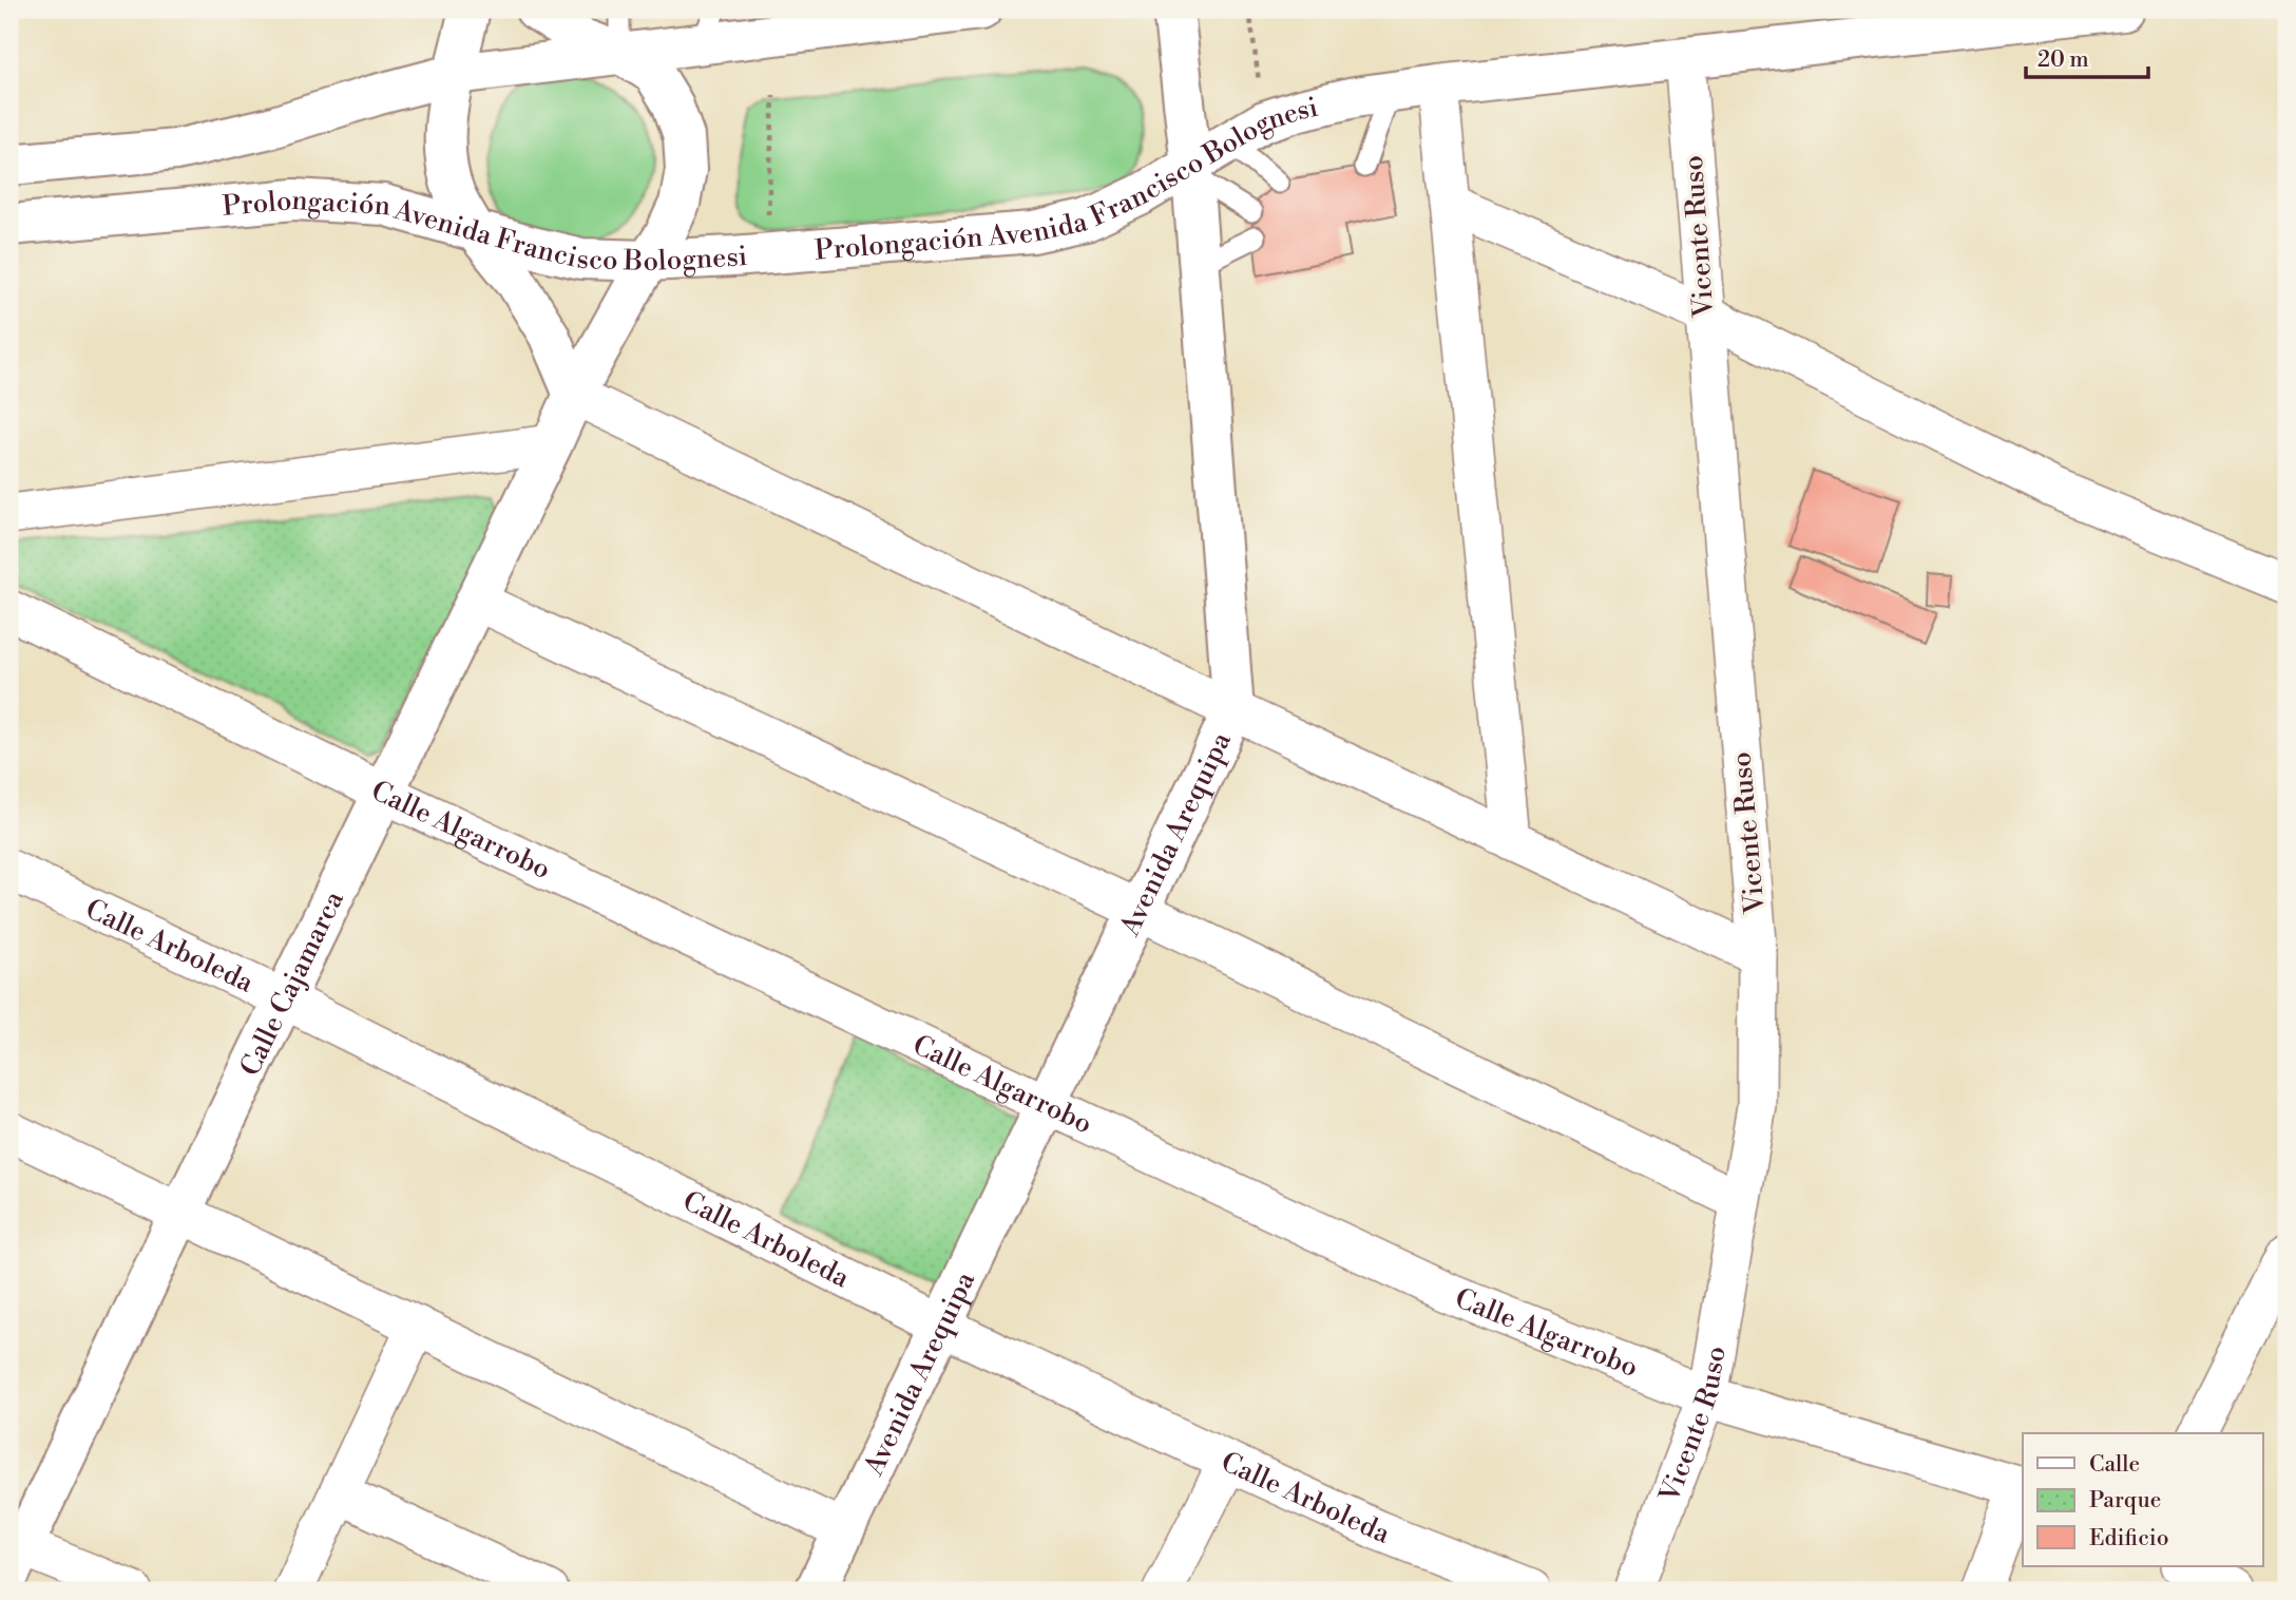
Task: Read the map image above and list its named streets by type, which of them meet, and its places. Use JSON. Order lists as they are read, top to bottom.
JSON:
{
  "streets": {
    "main road": ["Prolongación Avenida Francisco Bolognesi", "Avenida Arequipa", "Calle Cajamarca"],
    "street": ["Vicente Ruso", "Calle Algarrobo", "Calle Arboleda"]
  },
  "crossings": [
    ["Prolongación Avenida Francisco Bolognesi", "Vicente Ruso"],
    ["Prolongación Avenida Francisco Bolognesi", "Avenida Arequipa"],
    ["Prolongación Avenida Francisco Bolognesi", "Calle Cajamarca"],
    ["Vicente Ruso", "Calle Algarrobo"],
    ["Calle Algarrobo", "Avenida Arequipa"],
    ["Calle Algarrobo", "Calle Cajamarca"],
    ["Avenida Arequipa", "Calle Arboleda"],
    ["Calle Arboleda", "Calle Cajamarca"]
  ],
  "legend": ["Calle", "Parque", "Edificio"],
  "scale_bar": "20 m"
}
